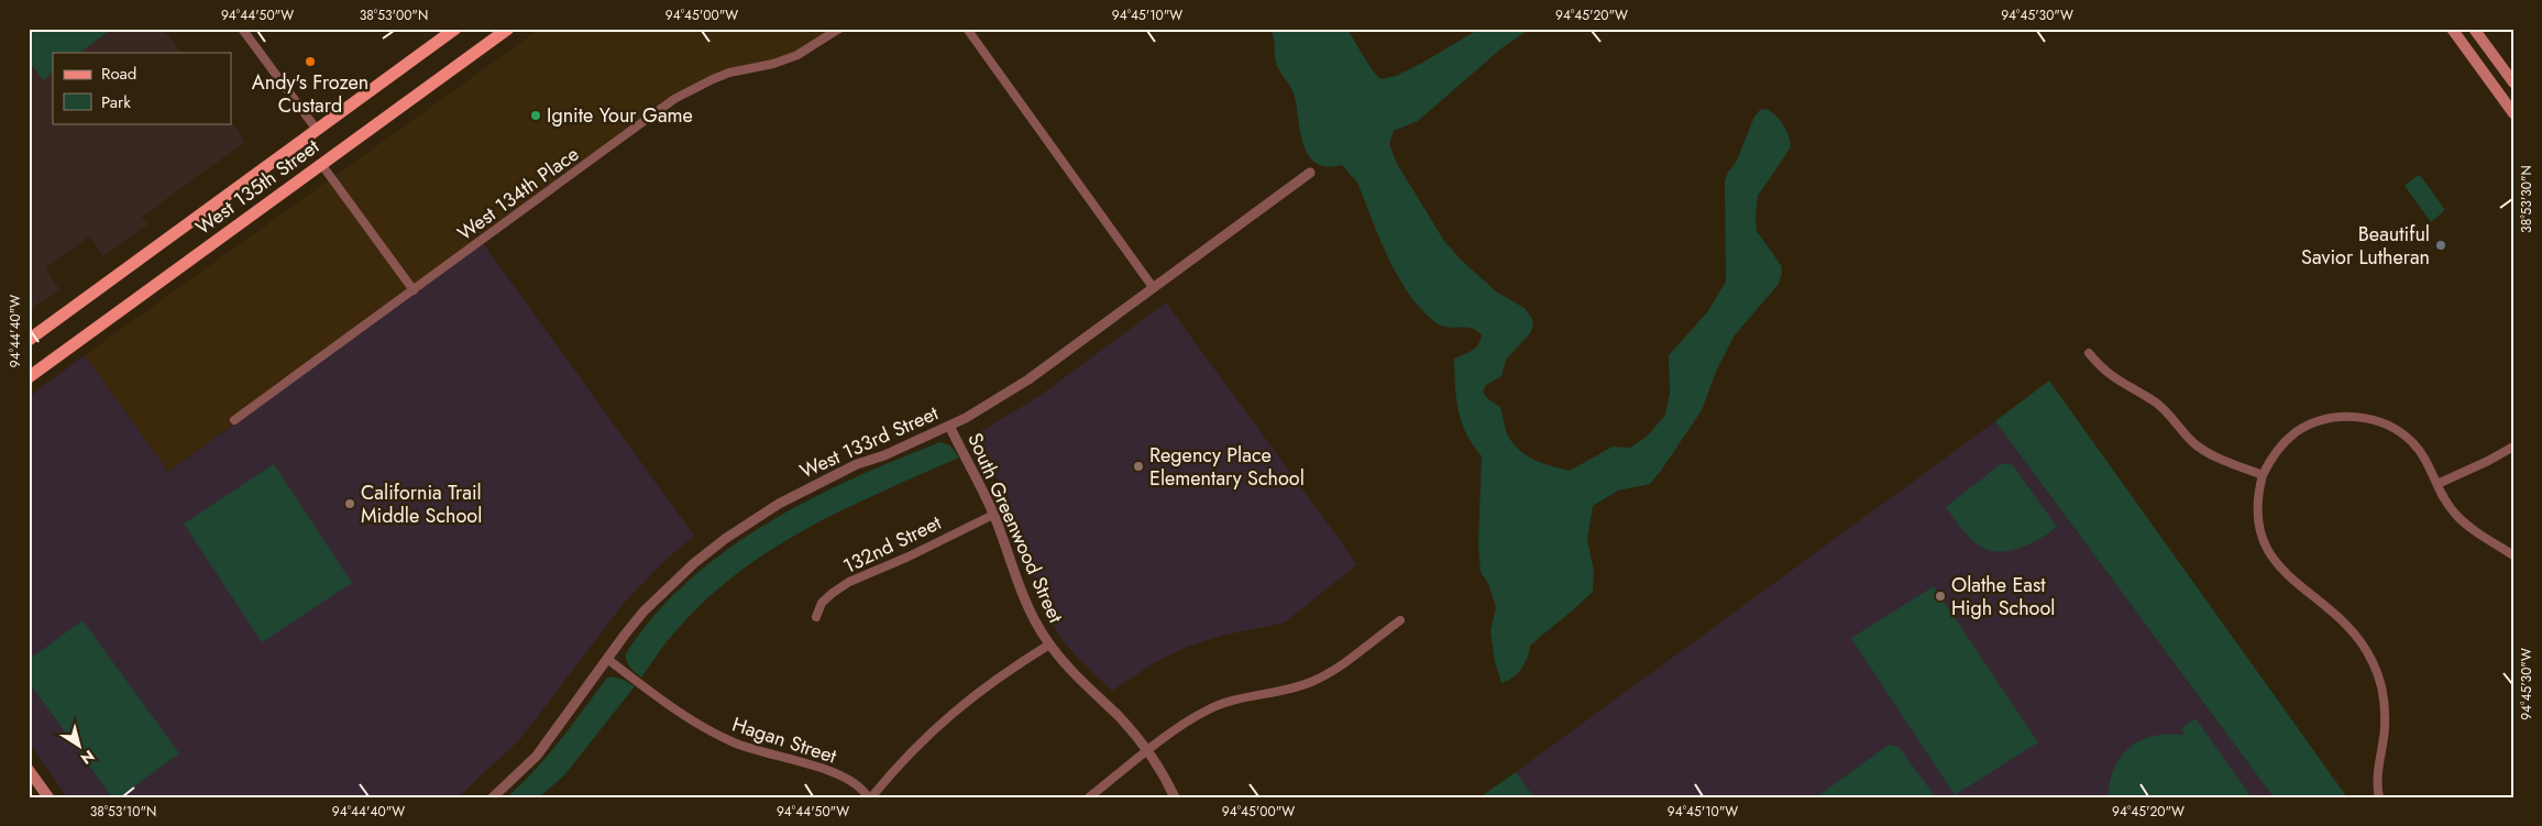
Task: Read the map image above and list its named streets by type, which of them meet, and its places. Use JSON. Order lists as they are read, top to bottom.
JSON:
{
  "streets": {
    "main road": ["West 135th Street"],
    "street": [
      "West 134th Place",
      "West 133rd Street",
      "South Greenwood Street",
      "132nd Street",
      "Hagan Street"
    ]
  },
  "crossings": [
    ["West 133rd Street", "South Greenwood Street"],
    ["West 133rd Street", "Hagan Street"],
    ["South Greenwood Street", "132nd Street"]
  ],
  "places": [
    "Andy's Frozen Custard",
    "Ignite Your Game",
    "Beautiful Savior Lutheran",
    "Regency Place Elementary School",
    "California Trail Middle School",
    "Olathe East High School"
  ],
  "legend": ["Road", "Park"],
  "north": "bottom right",
  "coordinates": [
    "94°44'50\"W",
    "38°53'00\"N",
    "94°45'00\"W",
    "94°45'10\"W",
    "94°45'20\"W",
    "94°45'30\"W",
    "38°53'30\"N",
    "94°44'40\"W",
    "38°53'10\"N"
  ]
}
